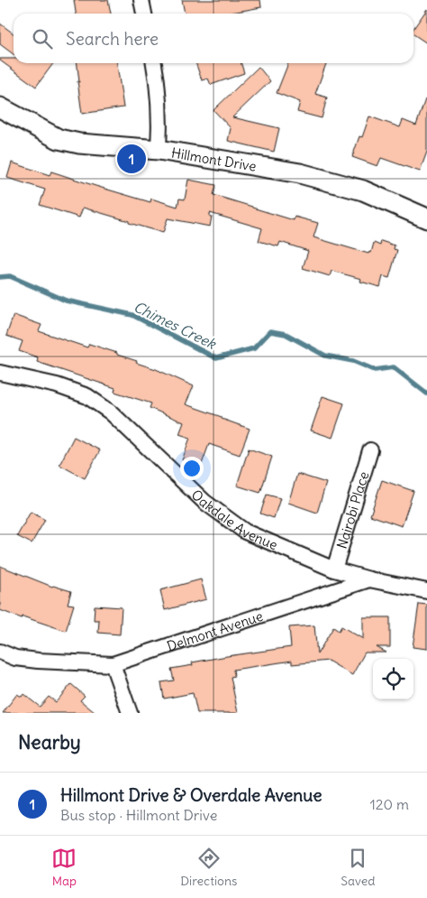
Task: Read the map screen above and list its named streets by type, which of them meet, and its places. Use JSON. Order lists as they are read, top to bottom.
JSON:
{
  "streets": {
    "street": [
      "Hillmont Drive",
      "Nairobi Place",
      "Oakdale Avenue",
      "Delmont Avenue"
    ]
  },
  "crossings": [
    ["Nairobi Place", "Oakdale Avenue"],
    ["Oakdale Avenue", "Delmont Avenue"]
  ],
  "water": ["Chimes Creek"],
  "page": {
    "search": "Search here",
    "pins": "1",
    "heading": "Nearby",
    "list": [
      {
        "mark": "1",
        "name": "Hillmont Drive & Overdale Avenue",
        "note": "Bus stop · Hillmont Drive",
        "value": "120 m"
      }
    ],
    "nav": ["Map", "Directions", "Saved"]
  }
}
